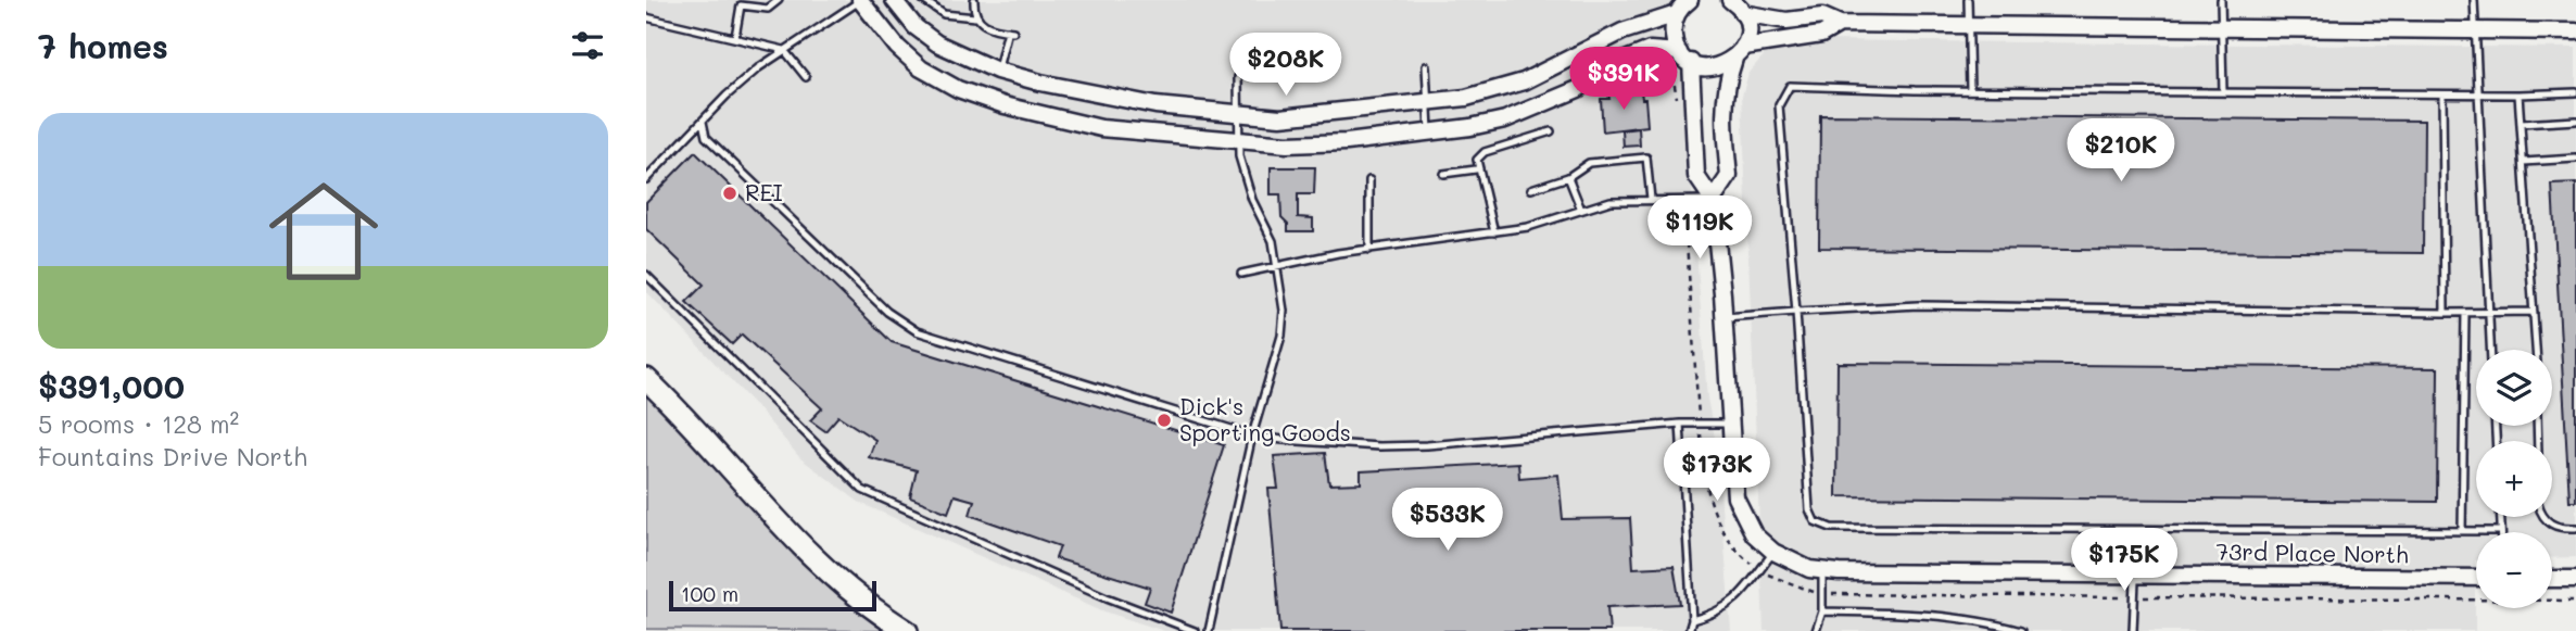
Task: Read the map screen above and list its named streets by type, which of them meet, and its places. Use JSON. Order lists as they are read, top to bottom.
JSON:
{
  "streets": {
    "street": ["73rd Place North"]
  },
  "places": ["REI", "Dick's Sporting Goods"],
  "scale_bar": "100 m",
  "page": {
    "heading": "7 homes",
    "price": [
      "$208K",
      "$391K",
      "$210K",
      "$119K",
      "$173K",
      "$533K",
      "$175K"
    ],
    "list": [
      {
        "name": "$391,000",
        "note": "5 rooms · 128 m² · Fountains Drive North"
      }
    ],
    "map_buttons": ["+", "−"],
    "scale": "100 m"
  }
}
